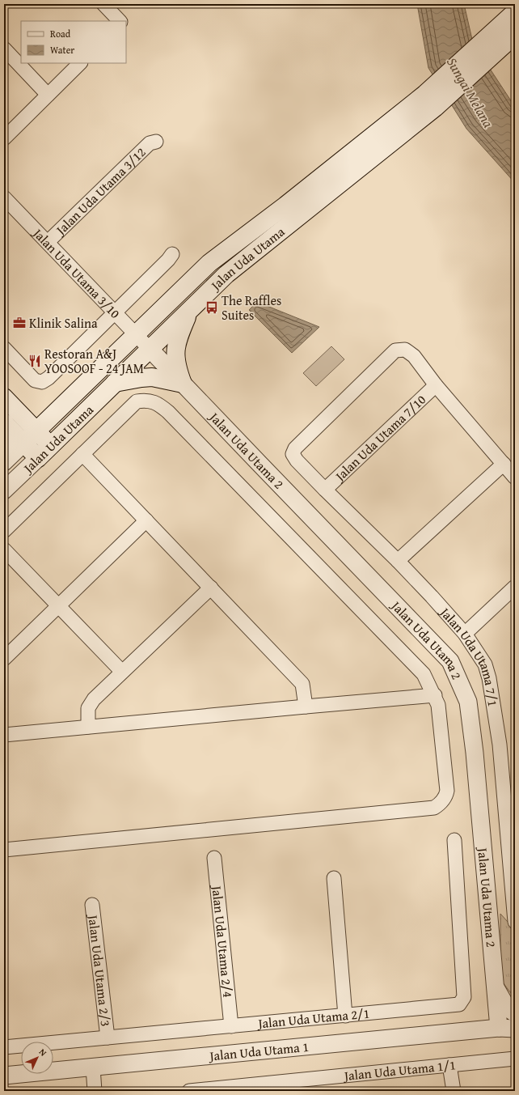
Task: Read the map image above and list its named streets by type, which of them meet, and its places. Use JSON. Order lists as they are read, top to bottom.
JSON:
{
  "streets": {
    "main road": ["Jalan Uda Utama"],
    "street": [
      "Jalan Uda Utama 3/12",
      "Jalan Uda Utama 3/10",
      "Jalan Uda Utama 7/10",
      "Jalan Uda Utama 2",
      "Jalan Uda Utama 7/1",
      "Jalan Uda Utama 2/4",
      "Jalan Uda Utama 2/3",
      "Jalan Uda Utama 2/1",
      "Jalan Uda Utama 1",
      "Jalan Uda Utama 1/1"
    ]
  },
  "crossings": [
    ["Jalan Uda Utama 3/12", "Jalan Uda Utama 3/10"],
    ["Jalan Uda Utama", "Jalan Uda Utama 3/10"],
    ["Jalan Uda Utama", "Jalan Uda Utama 2"],
    ["Jalan Uda Utama 3/10", "Jalan Uda Utama 2"],
    ["Jalan Uda Utama 7/10", "Jalan Uda Utama 7/1"],
    ["Jalan Uda Utama 2", "Jalan Uda Utama 1"],
    ["Jalan Uda Utama 2/4", "Jalan Uda Utama 2/1"],
    ["Jalan Uda Utama 2/3", "Jalan Uda Utama 2/1"]
  ],
  "water": ["Sungai Melana"],
  "places": {
    "bus stop": ["The Raffles Suites"],
    "office": ["Klinik Salina"],
    "restaurant": ["Restoran A&J YOOSOOF - 24 JAM"]
  },
  "legend": ["Road", "Water"],
  "north": "top right"
}
